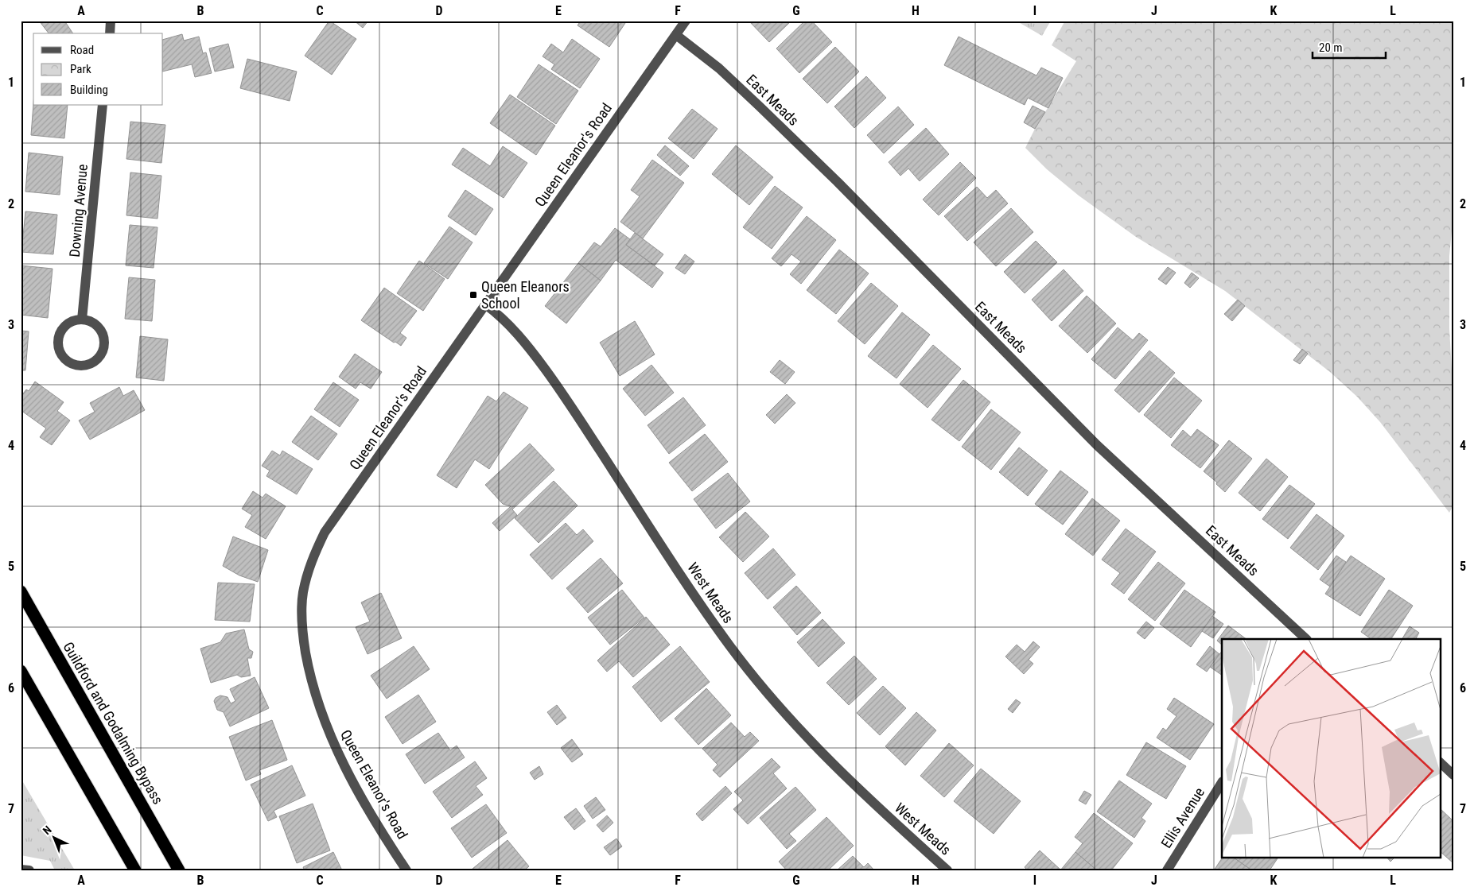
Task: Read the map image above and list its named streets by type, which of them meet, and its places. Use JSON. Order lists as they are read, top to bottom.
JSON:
{
  "streets": {
    "highway": ["Guildford and Godalming Bypass"],
    "street": [
      "East Meads",
      "Queen Eleanor's Road",
      "Downing Avenue",
      "West Meads",
      "Ellis Avenue"
    ]
  },
  "crossings": [
    ["East Meads", "Queen Eleanor's Road"],
    ["Queen Eleanor's Road", "West Meads"]
  ],
  "places": {
    "transit": ["Queen Eleanors School"]
  },
  "legend": ["Road", "Park", "Building"],
  "scale_bar": "20 m",
  "north": "top left",
  "grid": {
    "columns": [
      "A",
      "B",
      "C",
      "D",
      "E",
      "F",
      "G",
      "H",
      "I",
      "J",
      "K",
      "L"
    ],
    "rows": [
      "1",
      "2",
      "3",
      "4",
      "5",
      "6",
      "7"
    ]
  }
}
